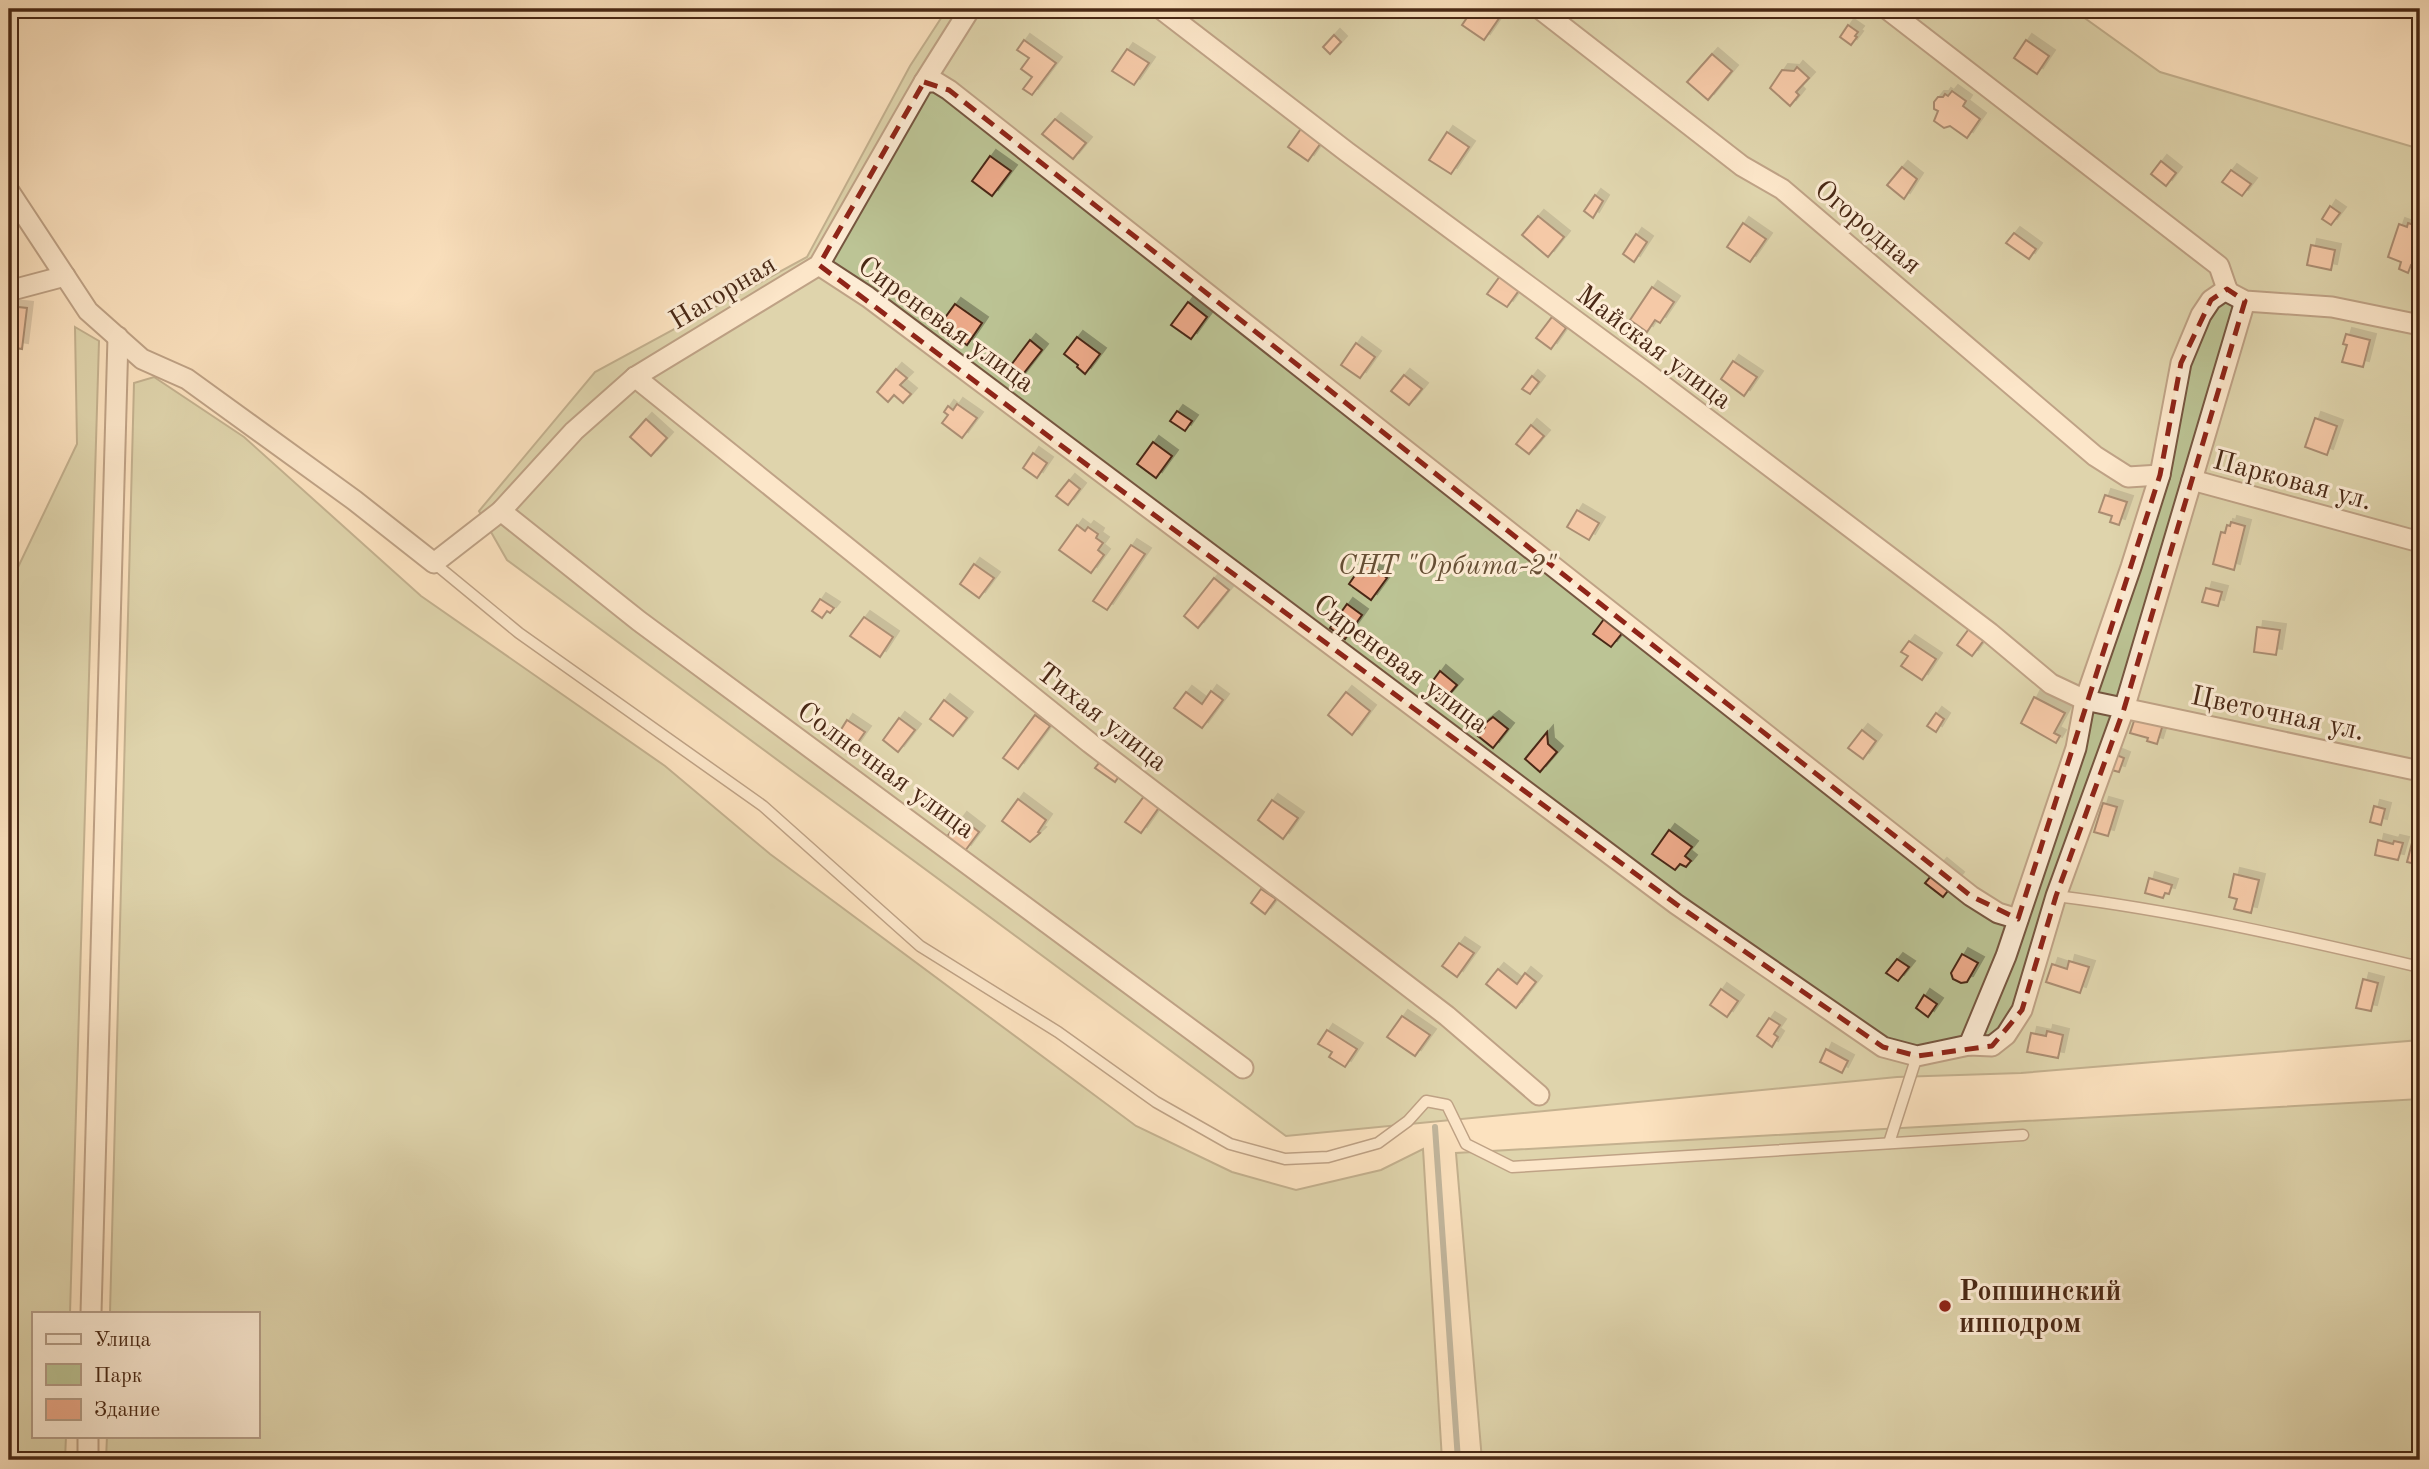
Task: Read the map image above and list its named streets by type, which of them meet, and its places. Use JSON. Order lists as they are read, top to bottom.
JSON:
{
  "streets": {
    "street": [
      "Огородная",
      "Нагорная",
      "Сиреневая улица",
      "Майская улица",
      "Парковая ул.",
      "Цветочная ул.",
      "Тихая улица",
      "Солнечная улица"
    ]
  },
  "crossings": [
    ["Нагорная", "Сиреневая улица"],
    ["Нагорная", "Тихая улица"],
    ["Нагорная", "Солнечная улица"],
    ["Майская улица", "Цветочная ул."]
  ],
  "parks": ["СНТ \"Орбита-2\""],
  "places": ["Ропшинский ипподром"],
  "legend": ["Улица", "Парк", "Здание"]
}
